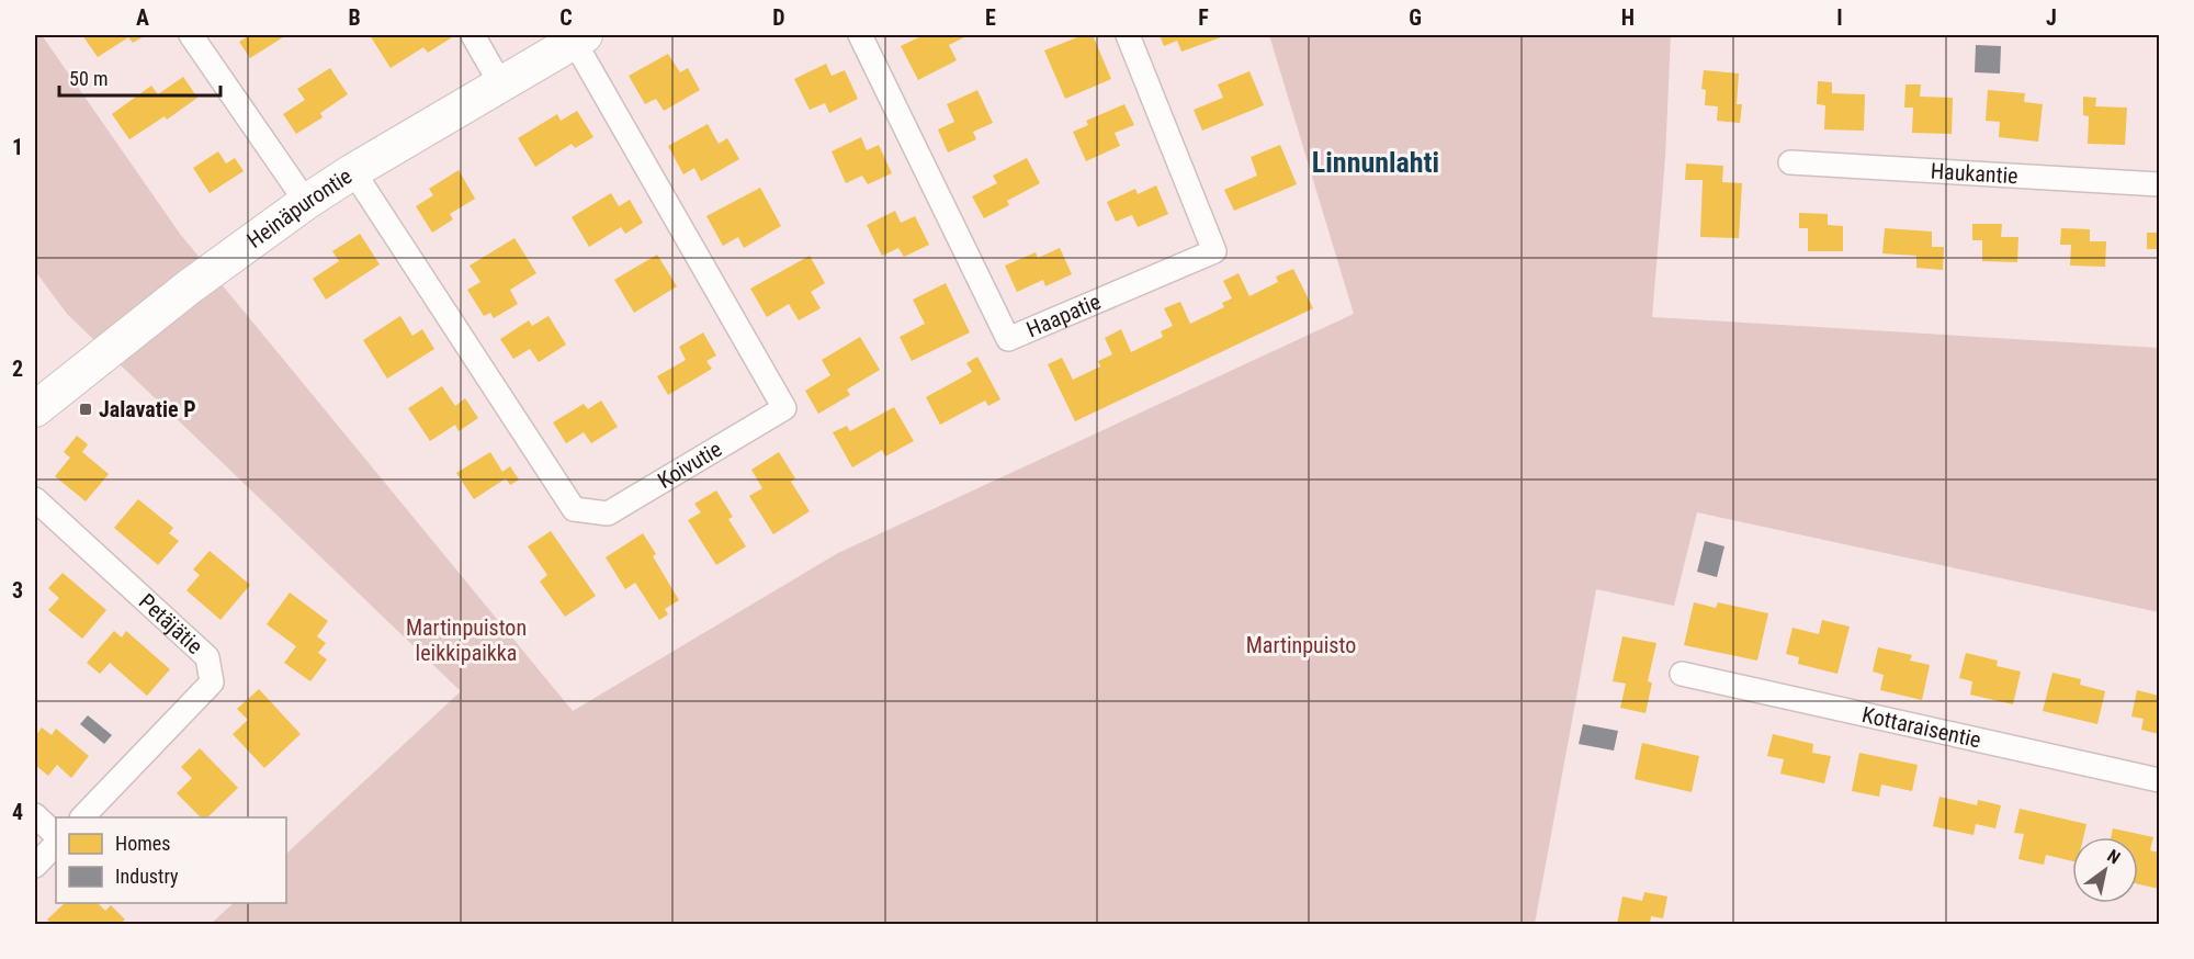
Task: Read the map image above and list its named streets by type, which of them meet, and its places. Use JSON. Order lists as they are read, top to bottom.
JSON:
{
  "streets": {
    "street": [
      "Haukantie",
      "Heinäpurontie",
      "Haapatie",
      "Koivutie",
      "Petäjätie",
      "Kottaraisentie"
    ]
  },
  "crossings": [
    ["Heinäpurontie", "Koivutie"]
  ],
  "districts": ["Linnunlahti"],
  "parks": ["Martinpuiston leikkipaikka", "Martinpuisto"],
  "places": {
    "transit": ["Jalavatie P"]
  },
  "legend": ["Homes", "Industry"],
  "scale_bar": "50 m",
  "north": "top right",
  "grid": {
    "columns": [
      "A",
      "B",
      "C",
      "D",
      "E",
      "F",
      "G",
      "H",
      "I",
      "J"
    ],
    "rows": [
      "1",
      "2",
      "3",
      "4"
    ]
  }
}
